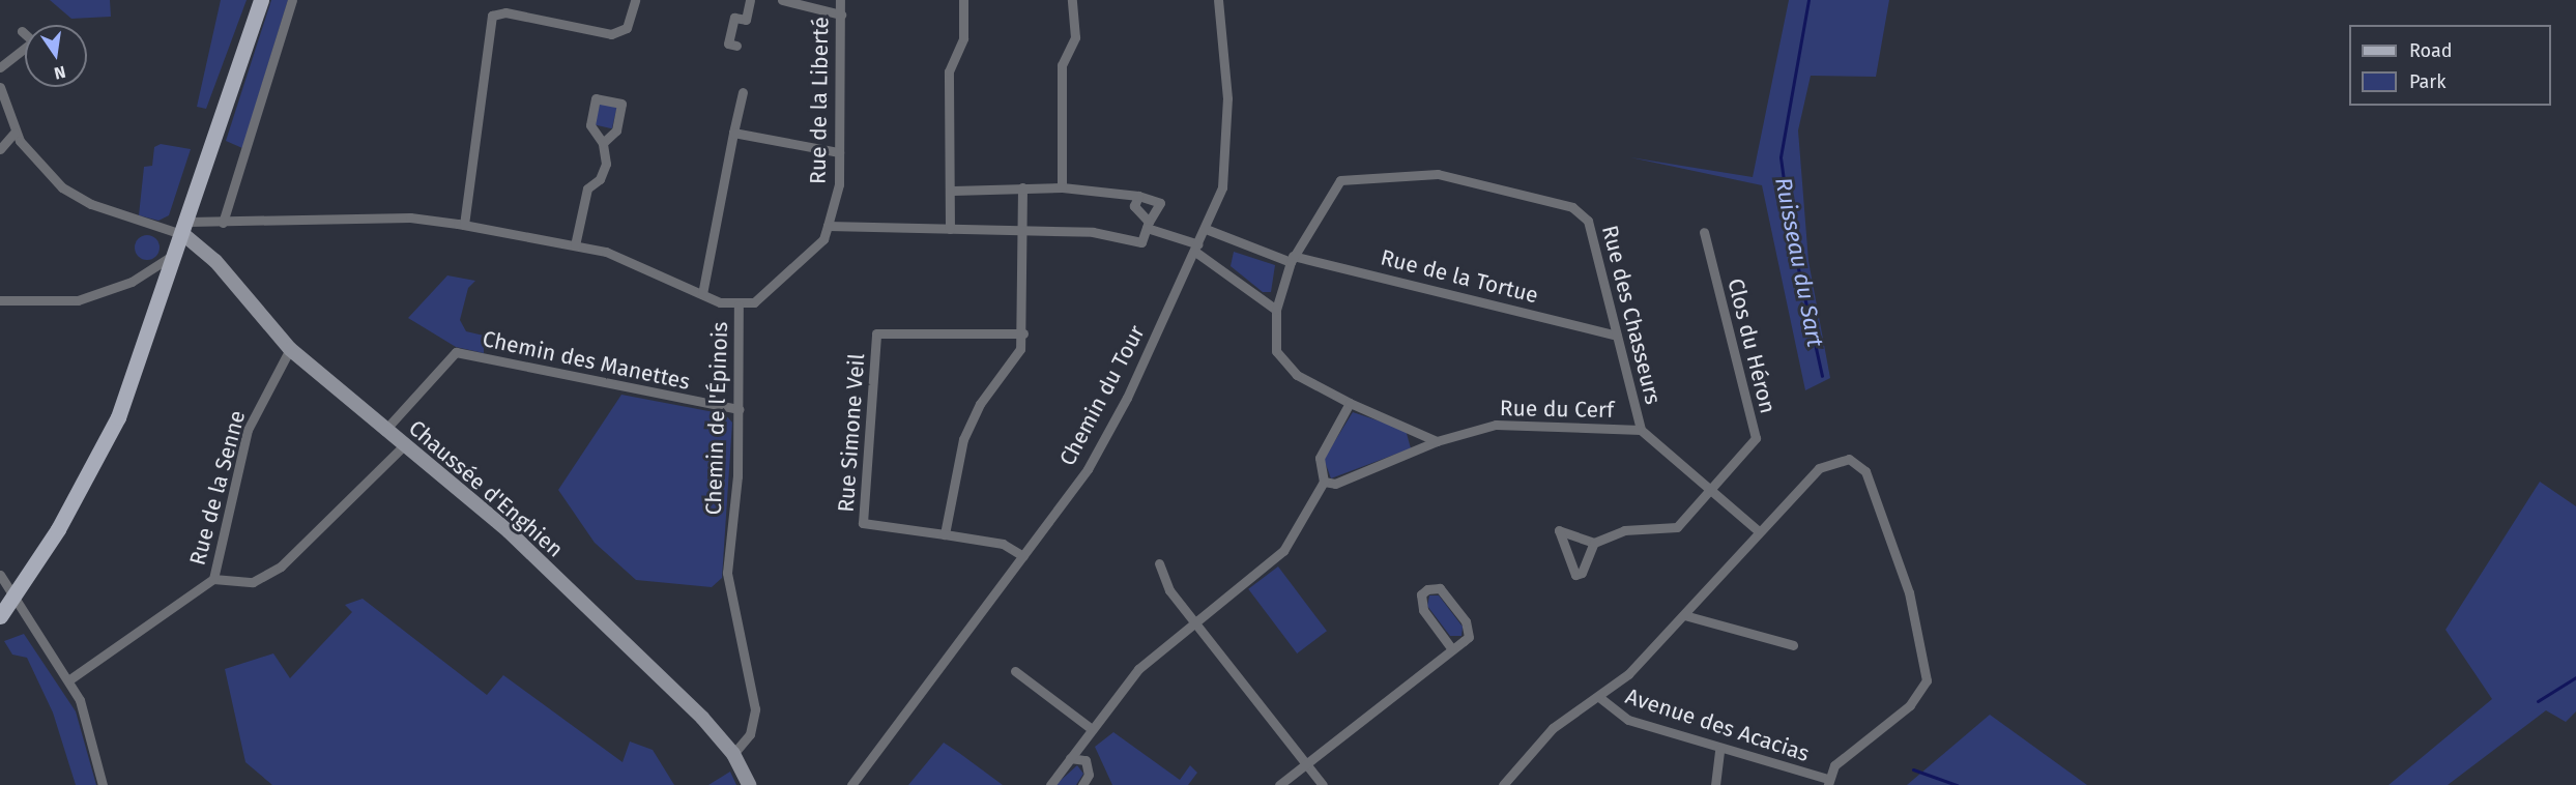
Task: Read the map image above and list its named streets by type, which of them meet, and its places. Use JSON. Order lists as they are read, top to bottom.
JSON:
{
  "streets": {
    "main road": ["Chaussée d'Enghien"],
    "street": [
      "Rue de la Liberté",
      "Rue de la Tortue",
      "Rue des Chasseurs",
      "Clos du Héron",
      "Chemin des Manettes",
      "Chemin du Tour",
      "Rue du Cerf",
      "Chemin de l'Épinois",
      "Rue Simone Veil",
      "Rue de la Senne",
      "Avenue des Acacias"
    ]
  },
  "crossings": [
    ["Rue de la Liberté", "Chemin de l'Épinois"],
    ["Rue de la Tortue", "Rue des Chasseurs"],
    ["Rue de la Tortue", "Chemin du Tour"],
    ["Rue des Chasseurs", "Clos du Héron"],
    ["Rue des Chasseurs", "Rue du Cerf"],
    ["Chemin des Manettes", "Chemin de l'Épinois"],
    ["Chemin des Manettes", "Chaussée d'Enghien"],
    ["Chemin de l'Épinois", "Chaussée d'Enghien"],
    ["Rue de la Senne", "Chaussée d'Enghien"]
  ],
  "water": ["Ruisseau du Sart"],
  "legend": ["Road", "Park"],
  "north": "bottom"
}
